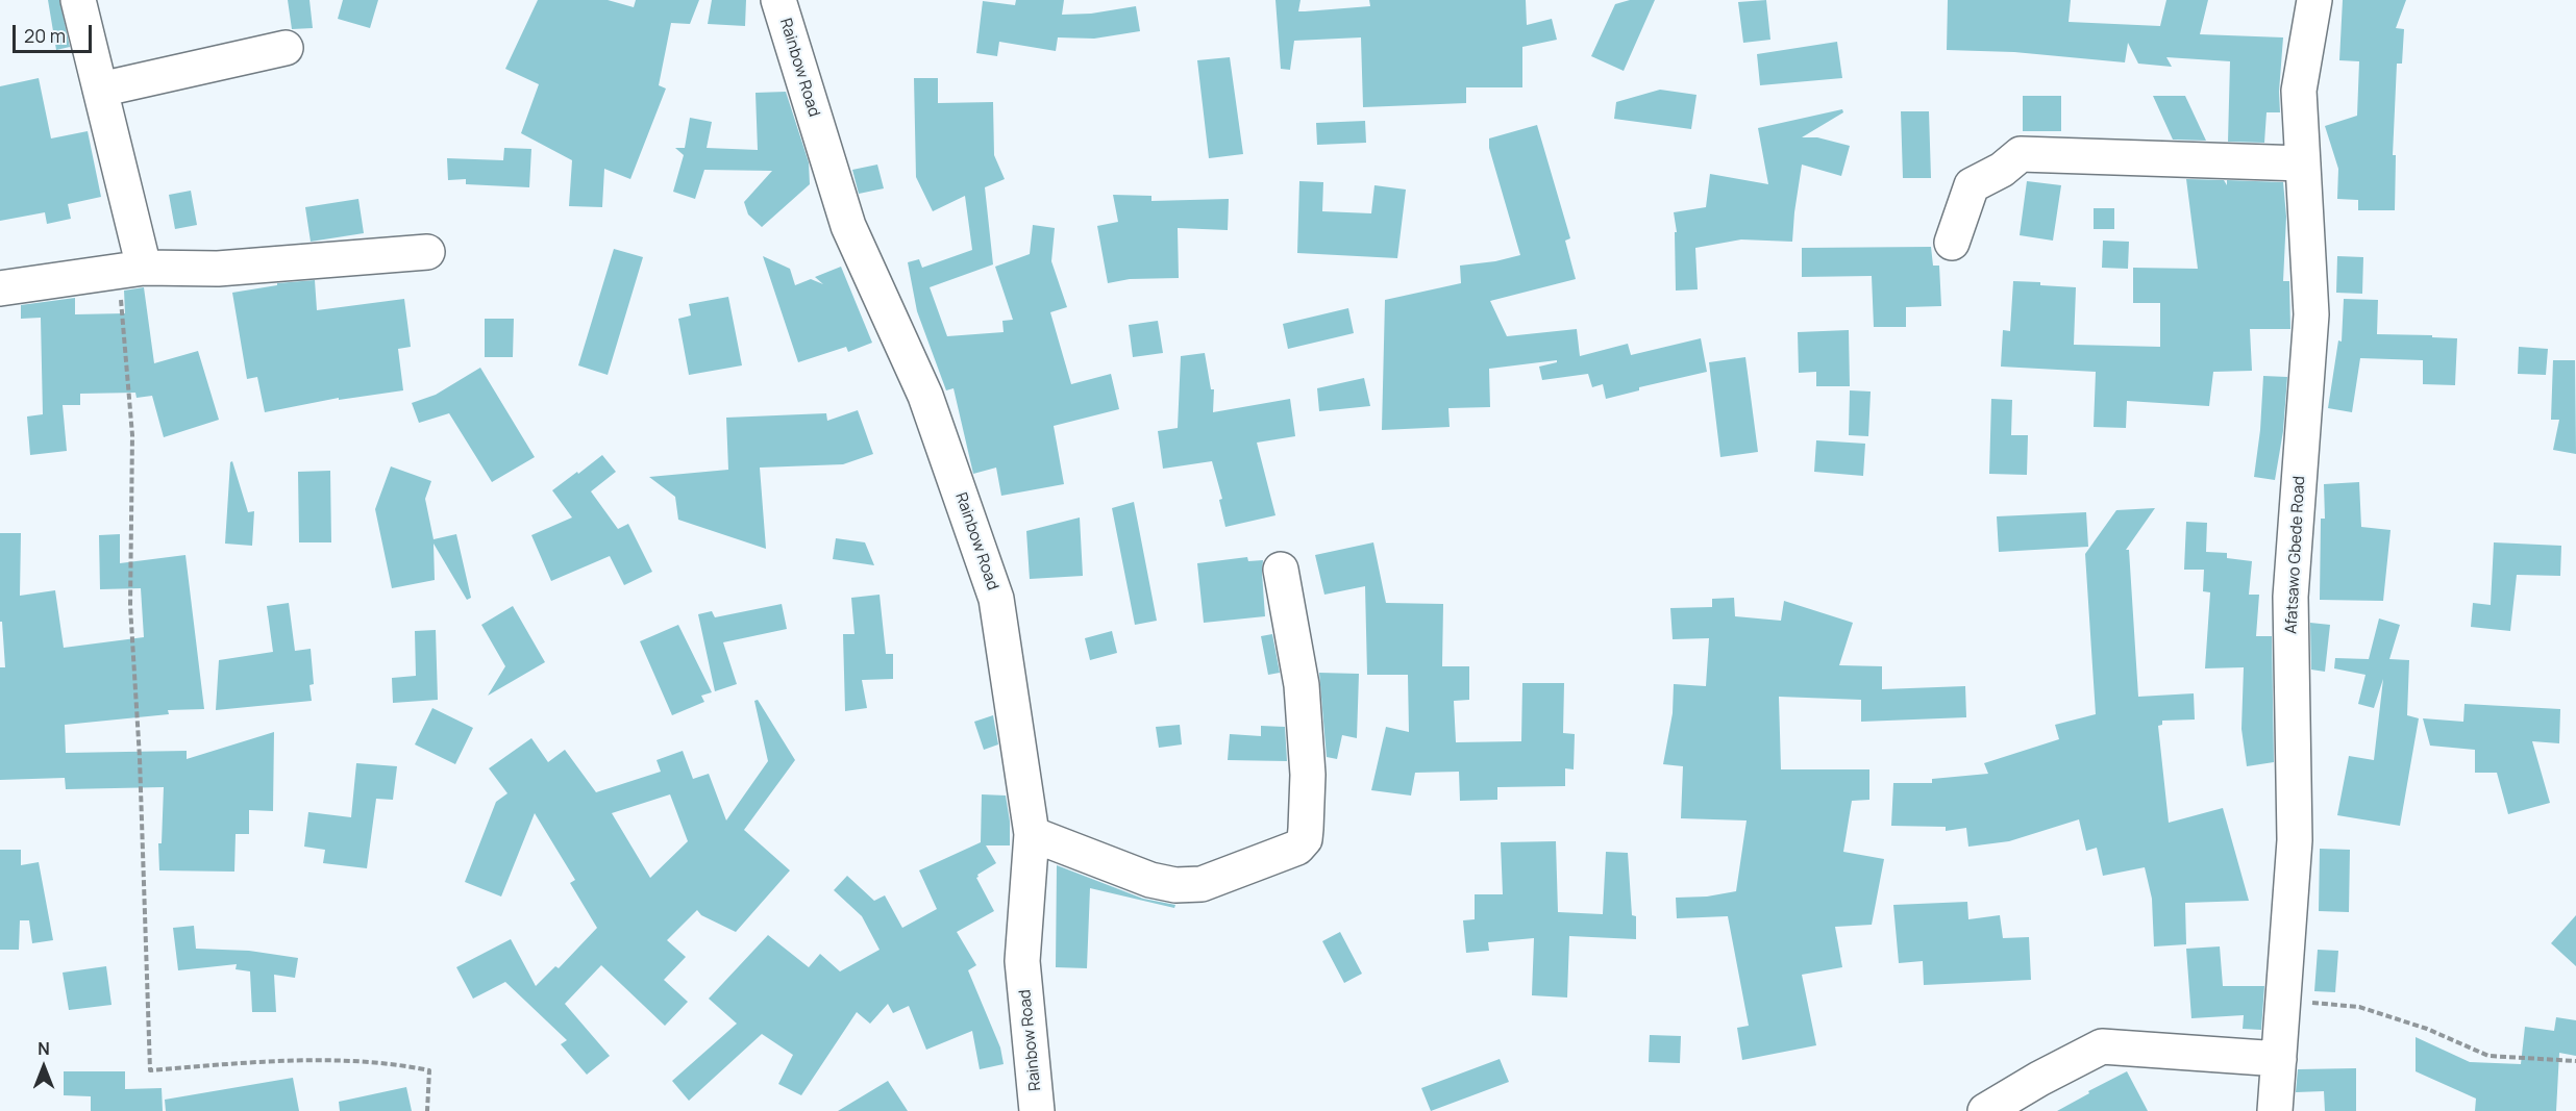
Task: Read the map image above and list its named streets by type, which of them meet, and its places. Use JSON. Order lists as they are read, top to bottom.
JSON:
{
  "streets": {
    "street": ["Rainbow Road", "Afatsawo Gbede Road"]
  },
  "scale_bar": "20 m",
  "north": "top"
}
